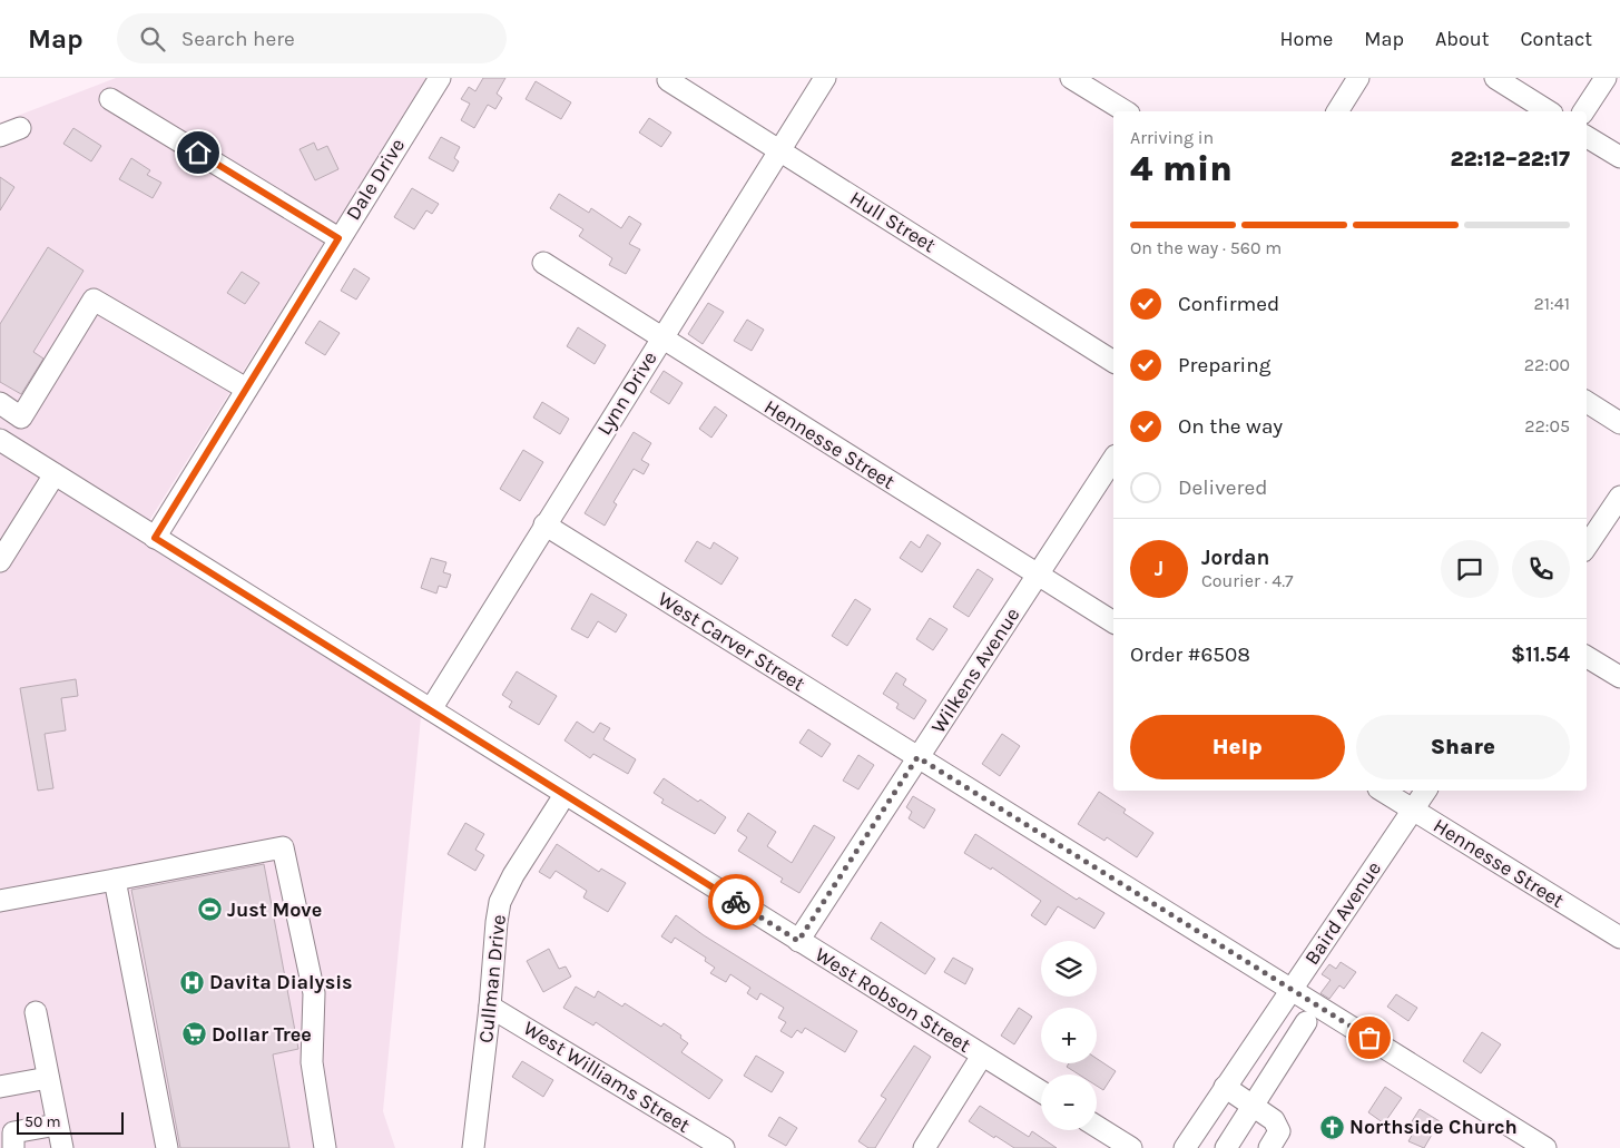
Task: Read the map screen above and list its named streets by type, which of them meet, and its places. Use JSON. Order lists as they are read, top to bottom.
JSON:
{
  "streets": {
    "street": [
      "Dale Drive",
      "Hull Street",
      "Lynn Drive",
      "Hennesse Street",
      "West Carver Street",
      "Wilkens Avenue",
      "Baird Avenue",
      "Cullman Drive",
      "West Robson Street",
      "West Williams Street"
    ]
  },
  "crossings": [
    ["Dale Drive", "West Robson Street"],
    ["Hull Street", "Lynn Drive"],
    ["Lynn Drive", "Hennesse Street"],
    ["Lynn Drive", "West Carver Street"],
    ["Lynn Drive", "West Robson Street"],
    ["Hennesse Street", "Wilkens Avenue"],
    ["Hennesse Street", "Baird Avenue"],
    ["West Carver Street", "Wilkens Avenue"],
    ["West Carver Street", "Baird Avenue"],
    ["Wilkens Avenue", "West Robson Street"],
    ["Cullman Drive", "West Robson Street"],
    ["Cullman Drive", "West Williams Street"]
  ],
  "places": {
    "sports": ["Just Move"],
    "hospital": ["Davita Dialysis"],
    "supermarket": ["Dollar Tree"],
    "church": ["Northside Church"]
  },
  "scale_bar": "50 m",
  "page": {
    "header": "Map",
    "search": "Search here",
    "nav": [
      "Home",
      "Map",
      "About",
      "Contact"
    ],
    "heading": ["4 min", "Arriving in", "22:12–22:17"],
    "panel": [
      "Jordan",
      "Courier · 4.7",
      "Order #6508",
      "$11.54"
    ],
    "bar": "On the way · 560 m",
    "list": [
      ["Confirmed", "21:41"],
      ["Preparing", "22:00"],
      ["On the way", "22:05"],
      "Delivered"
    ],
    "round": "J",
    "buttons": ["Help", "Share"],
    "map_buttons": ["+", "−"],
    "scale": "50 m"
  }
}
